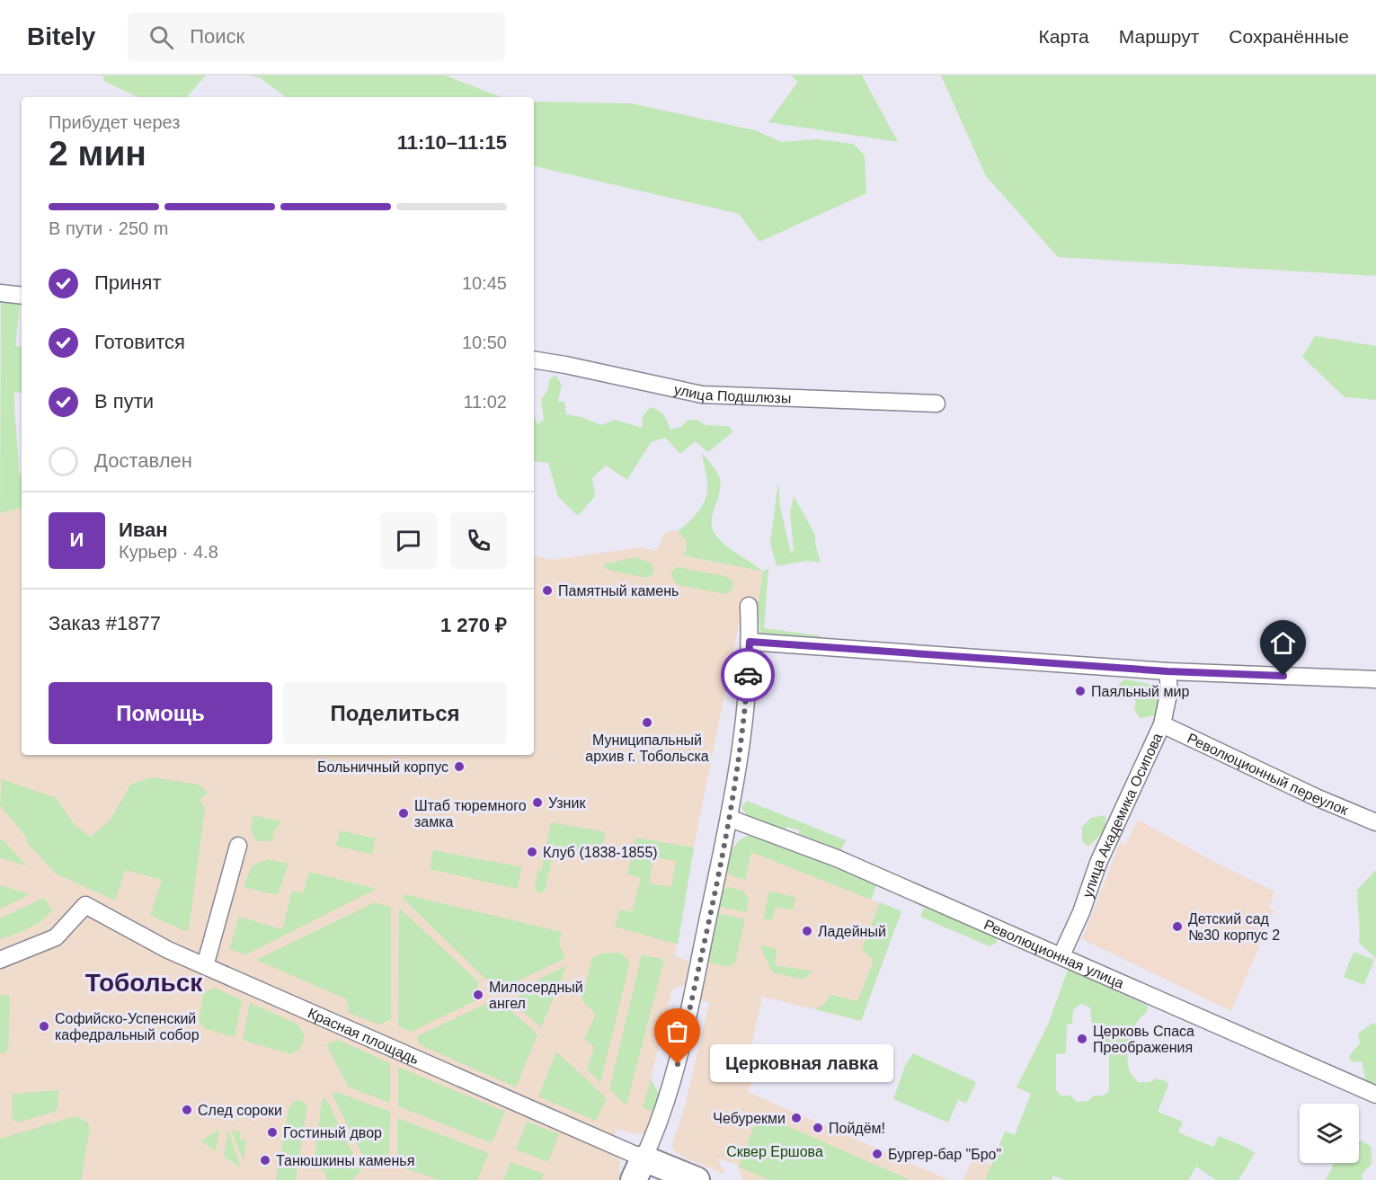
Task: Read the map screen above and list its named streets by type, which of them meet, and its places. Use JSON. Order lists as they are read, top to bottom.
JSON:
{
  "streets": {
    "street": [
      "улица Подшлюзы",
      "Революционный переулок",
      "улица Академика Осипова",
      "Революционная улица",
      "Красная площадь"
    ]
  },
  "crossings": [
    ["Революционный переулок", "улица Академика Осипова"],
    ["улица Академика Осипова", "Революционная улица"]
  ],
  "districts": ["Тобольск"],
  "parks": ["Сквер Ершова"],
  "places": [
    "Памятный камень",
    "Паяльный мир",
    "Муниципальный архив г. Тобольска",
    "Больничный корпус",
    "Узник",
    "Штаб тюремного замка",
    "Клуб (1838-1855)",
    "Детский сад №30 корпус 2",
    "Ладейный",
    "Милосердный ангел",
    "Софийско-Успенский кафедральный собор",
    "Церковь Спаса Преображения",
    "Церковная лавка",
    "След сороки",
    "Чебурекми",
    "Пойдём!",
    "Гостиный двор",
    "Бургер-бар \"Бро\"",
    "Танюшкины каменья"
  ],
  "page": {
    "header": "Bitely",
    "search": "Поиск",
    "nav": ["Карта", "Маршрут", "Сохранённые"],
    "heading": ["2 мин", "Прибудет через", "11:10–11:15"],
    "panel": [
      "Иван",
      "Курьер · 4.8",
      "Заказ #1877",
      "1 270 ₽"
    ],
    "bar": "В пути · 250 m",
    "list": [
      ["Принят", "10:45"],
      ["Готовится", "10:50"],
      ["В пути", "11:02"],
      "Доставлен"
    ],
    "round": "И",
    "buttons": ["Помощь", "Поделиться"],
    "bubble": "Церковная лавка"
  }
}
